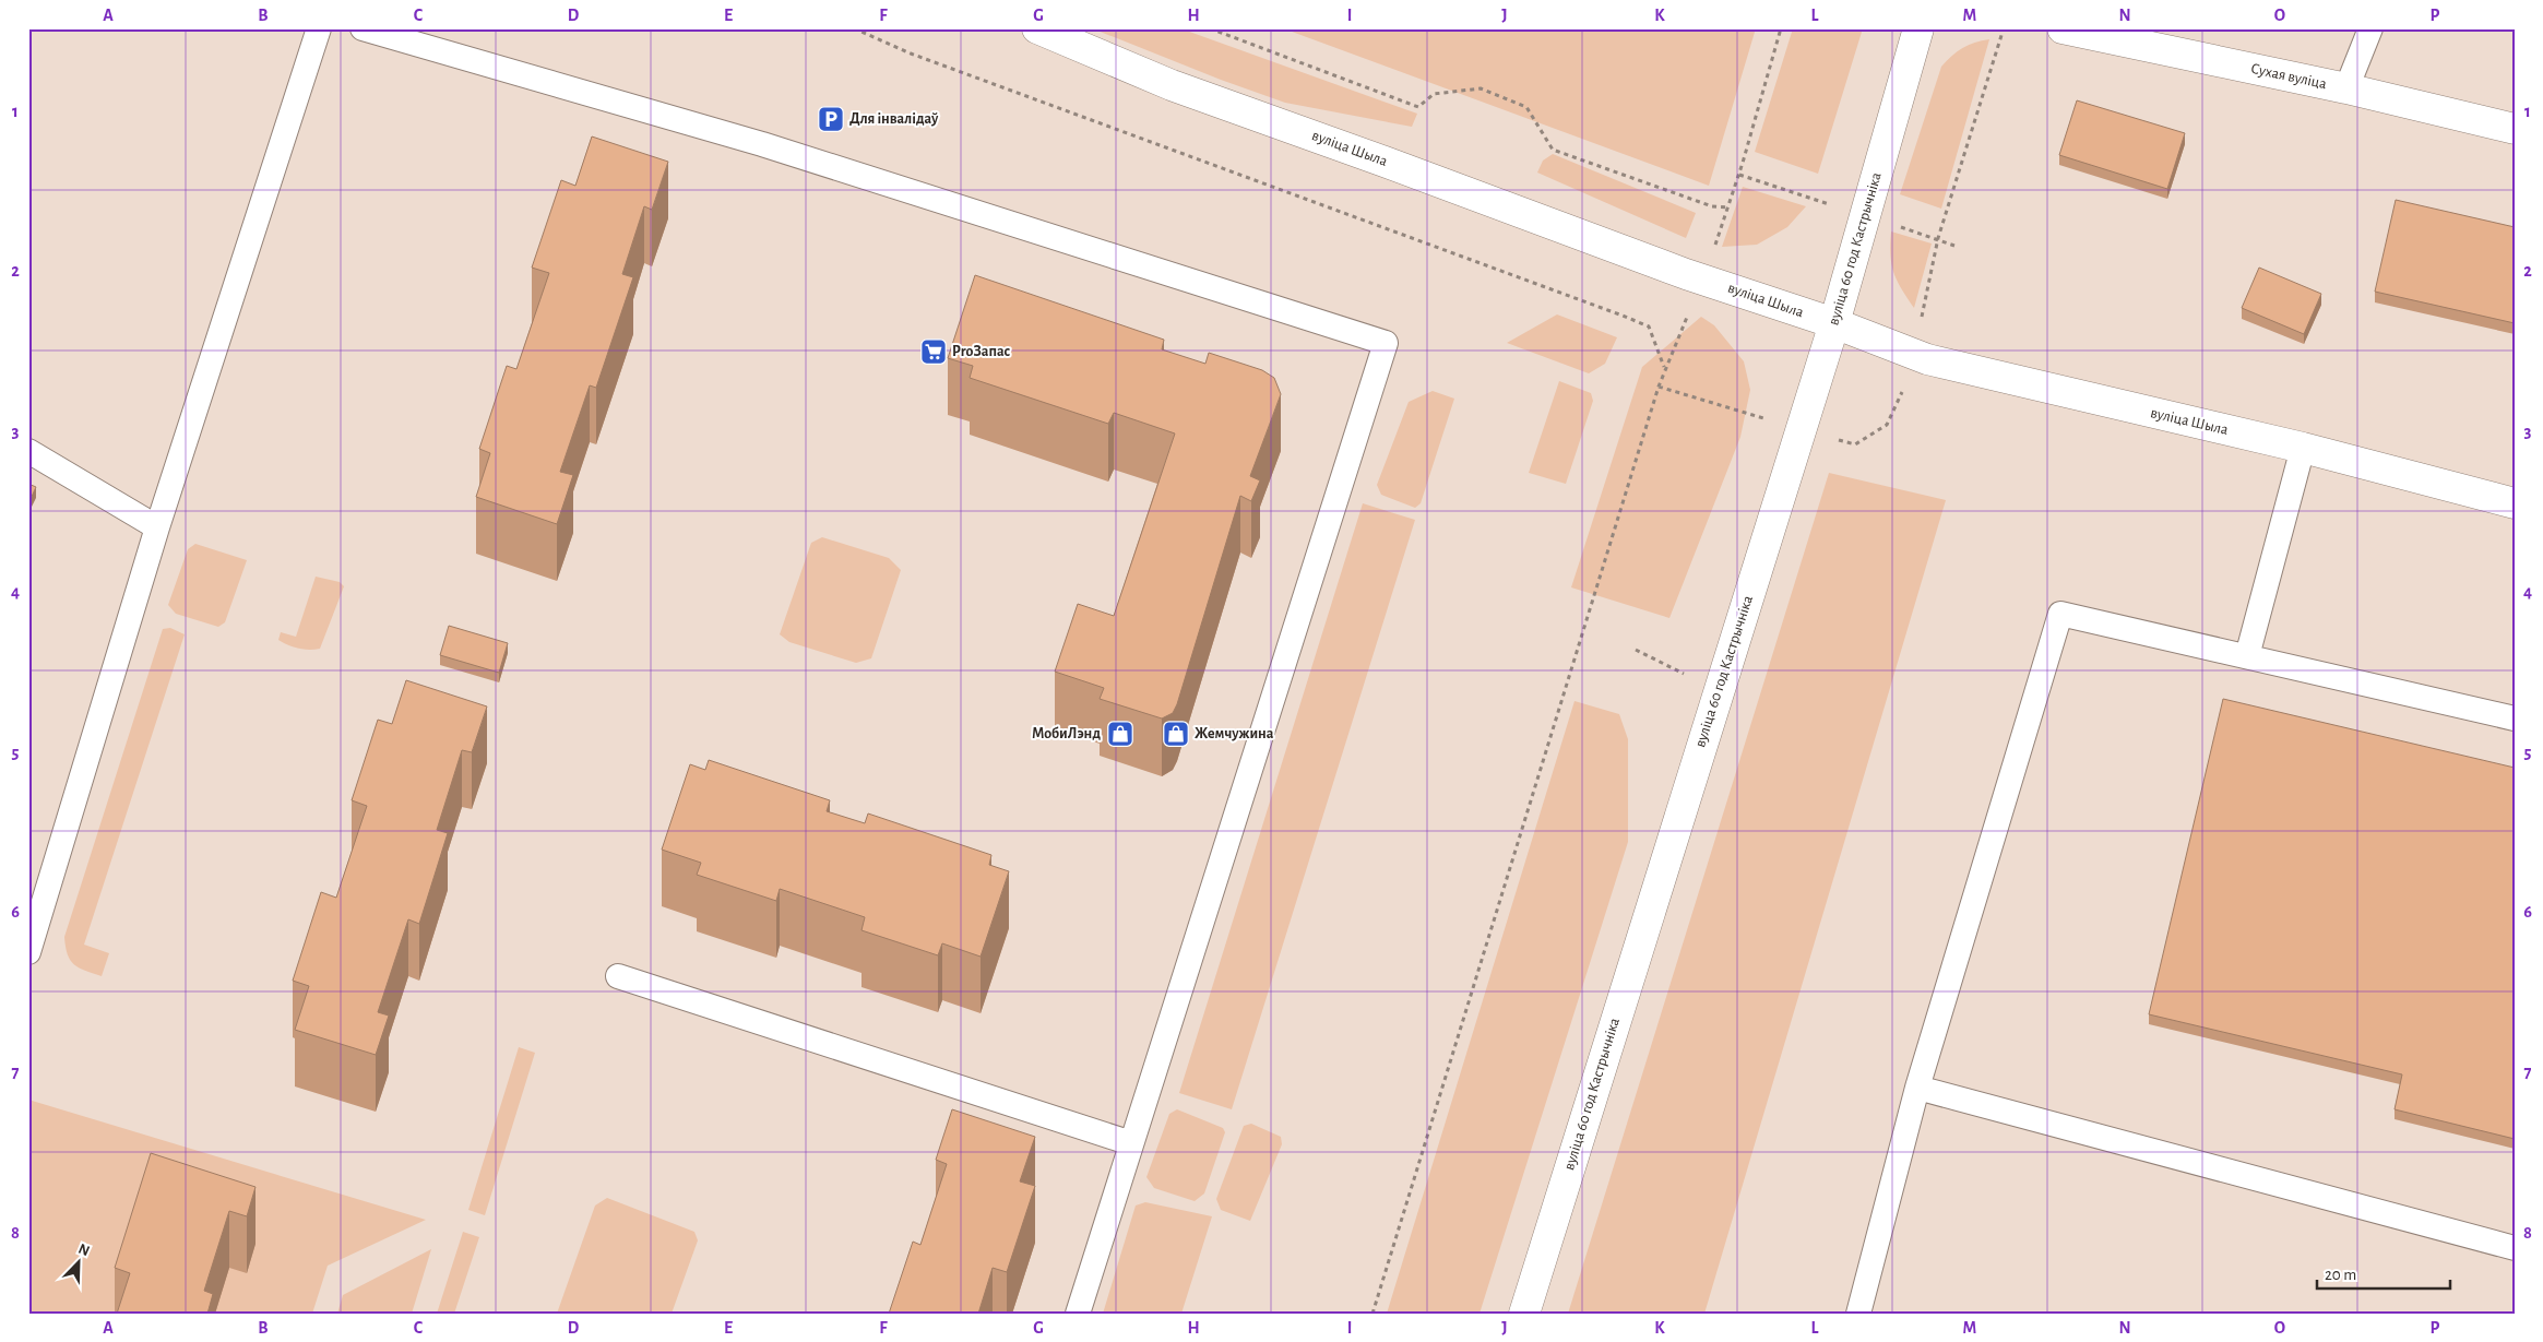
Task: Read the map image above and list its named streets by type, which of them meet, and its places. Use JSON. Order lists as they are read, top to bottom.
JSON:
{
  "streets": {
    "street": ["Сухая вуліца", "вуліца Шыла", "вуліца 60 год Кастрычніка"]
  },
  "crossings": [
    ["вуліца Шыла", "вуліца 60 год Кастрычніка"]
  ],
  "places": {
    "parking": ["Для інвалідаў"],
    "supermarket": ["ProЗапас"],
    "shop": ["МобиЛэнд", "Жемчужина"]
  },
  "scale_bar": "20 m",
  "north": "top right",
  "grid": {
    "columns": [
      "A",
      "B",
      "C",
      "D",
      "E",
      "F",
      "G",
      "H",
      "I",
      "J",
      "K",
      "L",
      "M",
      "N",
      "O",
      "P"
    ],
    "rows": [
      "1",
      "2",
      "3",
      "4",
      "5",
      "6",
      "7",
      "8"
    ]
  }
}
